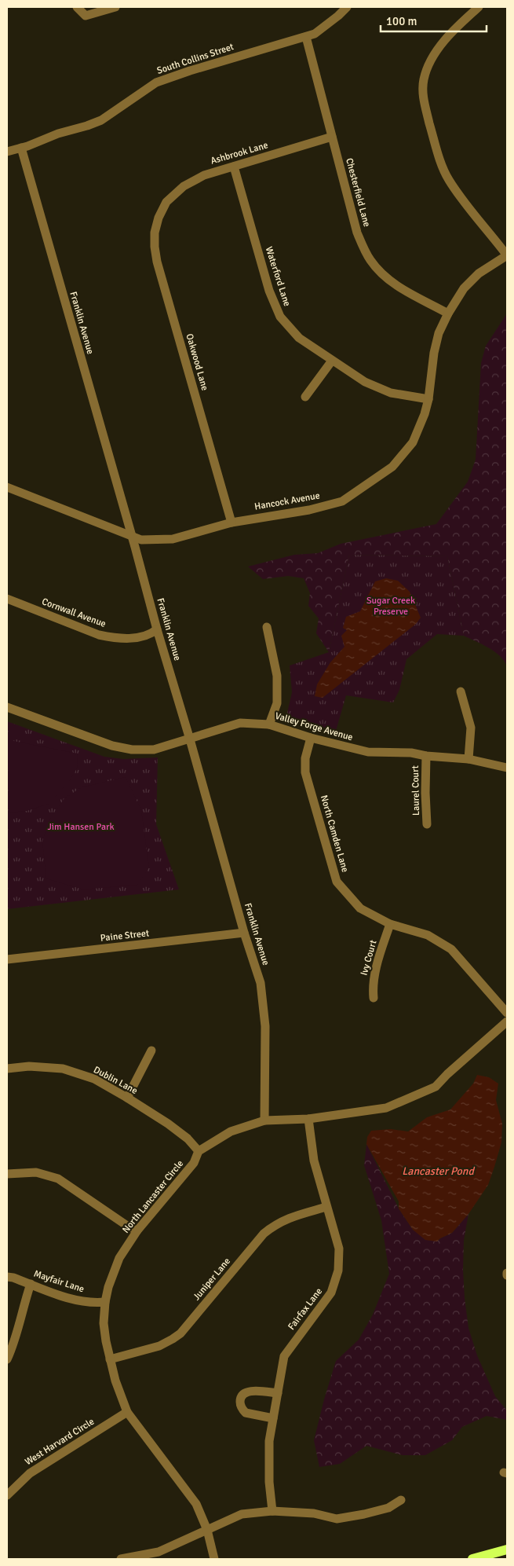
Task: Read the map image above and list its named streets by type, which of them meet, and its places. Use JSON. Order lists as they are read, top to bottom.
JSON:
{
  "streets": {
    "street": [
      "South Collins Street",
      "Ashbrook Lane",
      "Chesterfield Lane",
      "Waterford Lane",
      "Franklin Avenue",
      "Oakwood Lane",
      "Hancock Avenue",
      "Cornwall Avenue",
      "Valley Forge Avenue",
      "Laurel Court",
      "North Camden Lane",
      "Paine Street",
      "Ivy Court",
      "Dublin Lane",
      "North Lancaster Circle",
      "Juniper Lane",
      "Mayfair Lane",
      "Fairfax Lane",
      "West Harvard Circle"
    ]
  },
  "crossings": [
    ["South Collins Street", "Chesterfield Lane"],
    ["South Collins Street", "Franklin Avenue"],
    ["Ashbrook Lane", "Chesterfield Lane"],
    ["Ashbrook Lane", "Waterford Lane"],
    ["Ashbrook Lane", "Oakwood Lane"],
    ["Chesterfield Lane", "Hancock Avenue"],
    ["Waterford Lane", "Hancock Avenue"],
    ["Franklin Avenue", "Hancock Avenue"],
    ["Franklin Avenue", "Cornwall Avenue"],
    ["Franklin Avenue", "Valley Forge Avenue"],
    ["Franklin Avenue", "Paine Street"],
    ["Oakwood Lane", "Hancock Avenue"],
    ["Valley Forge Avenue", "Laurel Court"],
    ["Valley Forge Avenue", "North Camden Lane"],
    ["North Camden Lane", "Ivy Court"],
    ["Dublin Lane", "North Lancaster Circle"],
    ["North Lancaster Circle", "Juniper Lane"],
    ["North Lancaster Circle", "Mayfair Lane"],
    ["North Lancaster Circle", "West Harvard Circle"],
    ["Juniper Lane", "Fairfax Lane"]
  ],
  "water": ["Lancaster Pond"],
  "parks": ["Sugar Creek Preserve", "Jim Hansen Park"],
  "scale_bar": "100 m"
}
